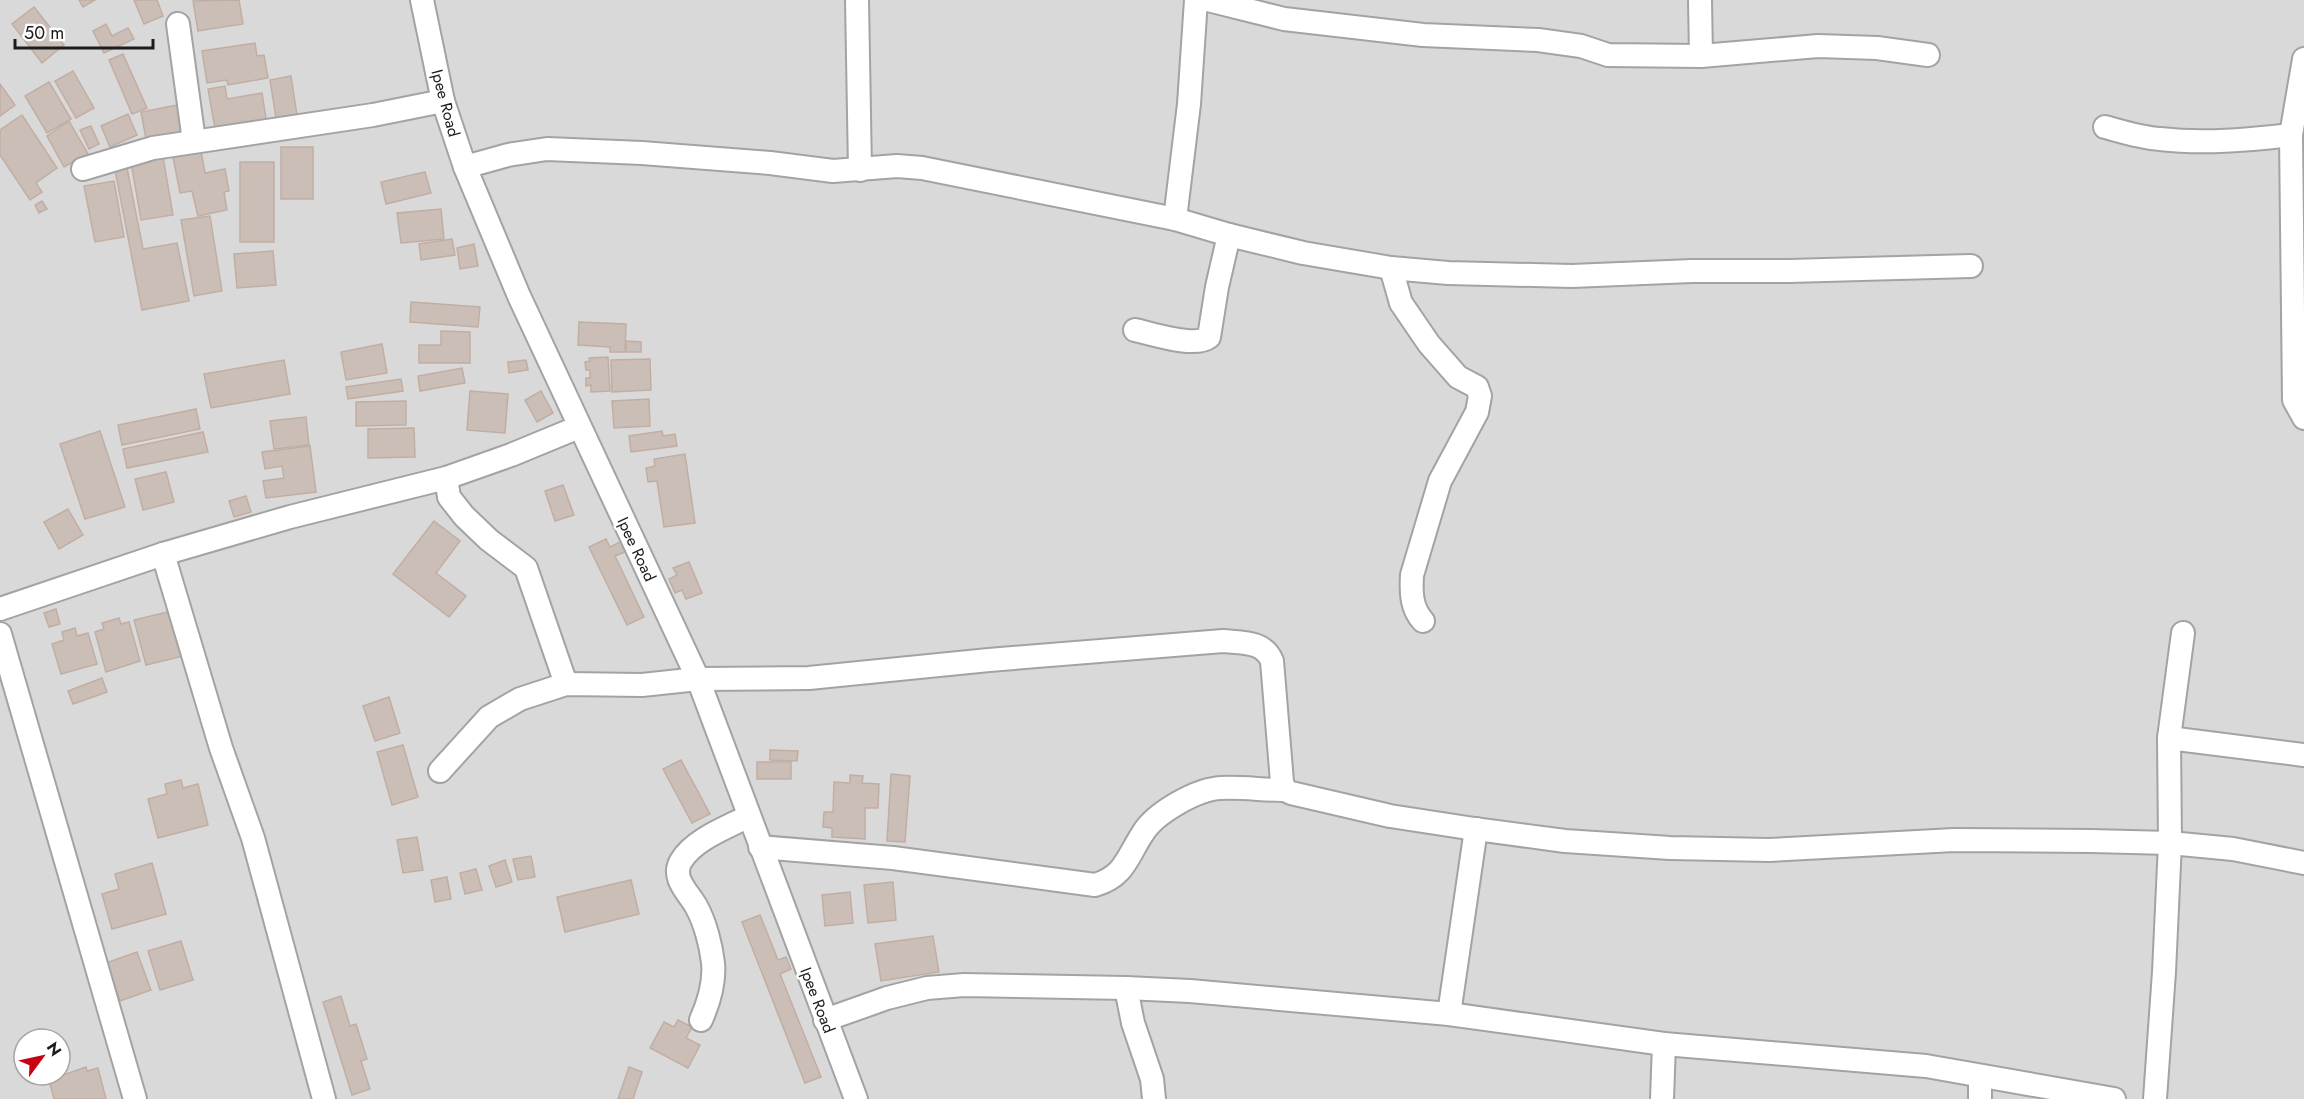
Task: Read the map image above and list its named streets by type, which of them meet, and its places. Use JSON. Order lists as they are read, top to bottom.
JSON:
{
  "streets": {
    "street": ["Ipee Road"]
  },
  "scale_bar": "50 m",
  "north": "top right"
}
